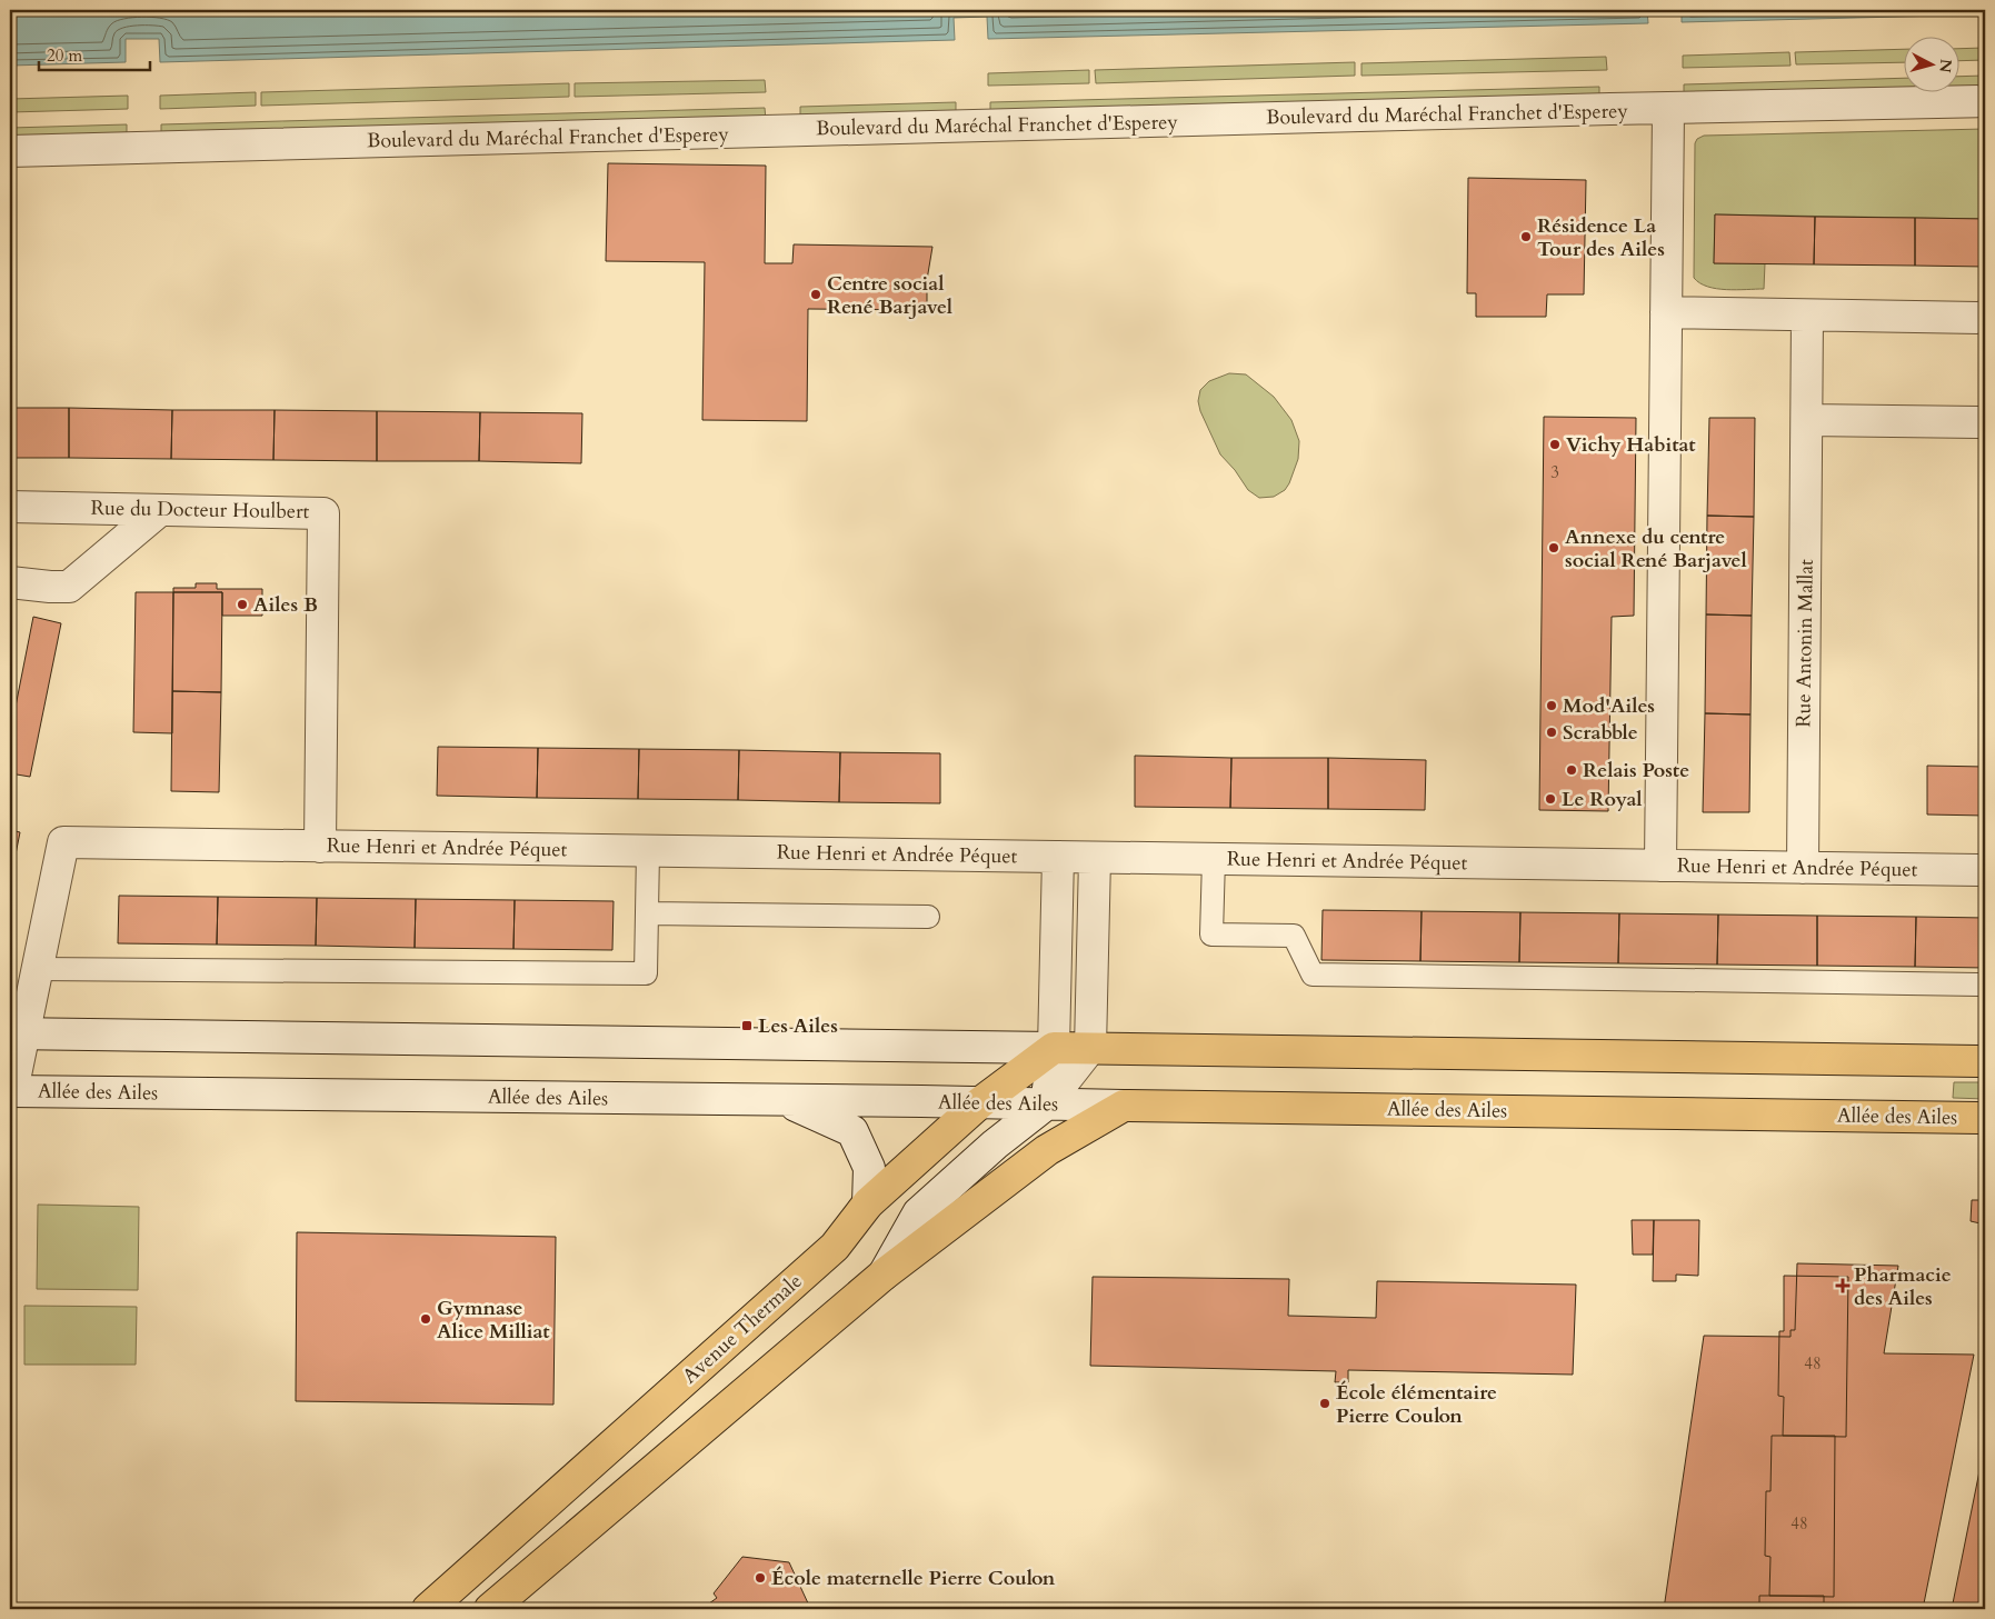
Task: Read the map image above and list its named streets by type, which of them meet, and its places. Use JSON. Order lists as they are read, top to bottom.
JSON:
{
  "streets": {
    "main road": ["Allée des Ailes", "Avenue Thermale"],
    "street": [
      "Boulevard du Maréchal Franchet d'Esperey",
      "Rue du Docteur Houlbert",
      "Rue Antonin Mallat",
      "Rue Henri et Andrée Péquet"
    ]
  },
  "crossings": [
    ["Rue du Docteur Houlbert", "Rue Henri et Andrée Péquet"],
    ["Rue Antonin Mallat", "Rue Henri et Andrée Péquet"],
    ["Rue Henri et Andrée Péquet", "Allée des Ailes"],
    ["Allée des Ailes", "Avenue Thermale"]
  ],
  "places": {
    "other": [
      "Résidence La Tour des Ailes",
      "Centre social René Barjavel",
      "Vichy Habitat",
      "Annexe du centre social René Barjavel",
      "Ailes B",
      "Mod'Ailes",
      "Scrabble",
      "Relais Poste",
      "Le Royal",
      "Gymnase Alice Milliat",
      "École élémentaire Pierre Coulon",
      "École maternelle Pierre Coulon"
    ],
    "transit": ["Les Ailes"],
    "health": ["Pharmacie des Ailes"]
  },
  "house_numbers": ["3", "48", "48"],
  "scale_bar": "20 m",
  "north": "right"
}
